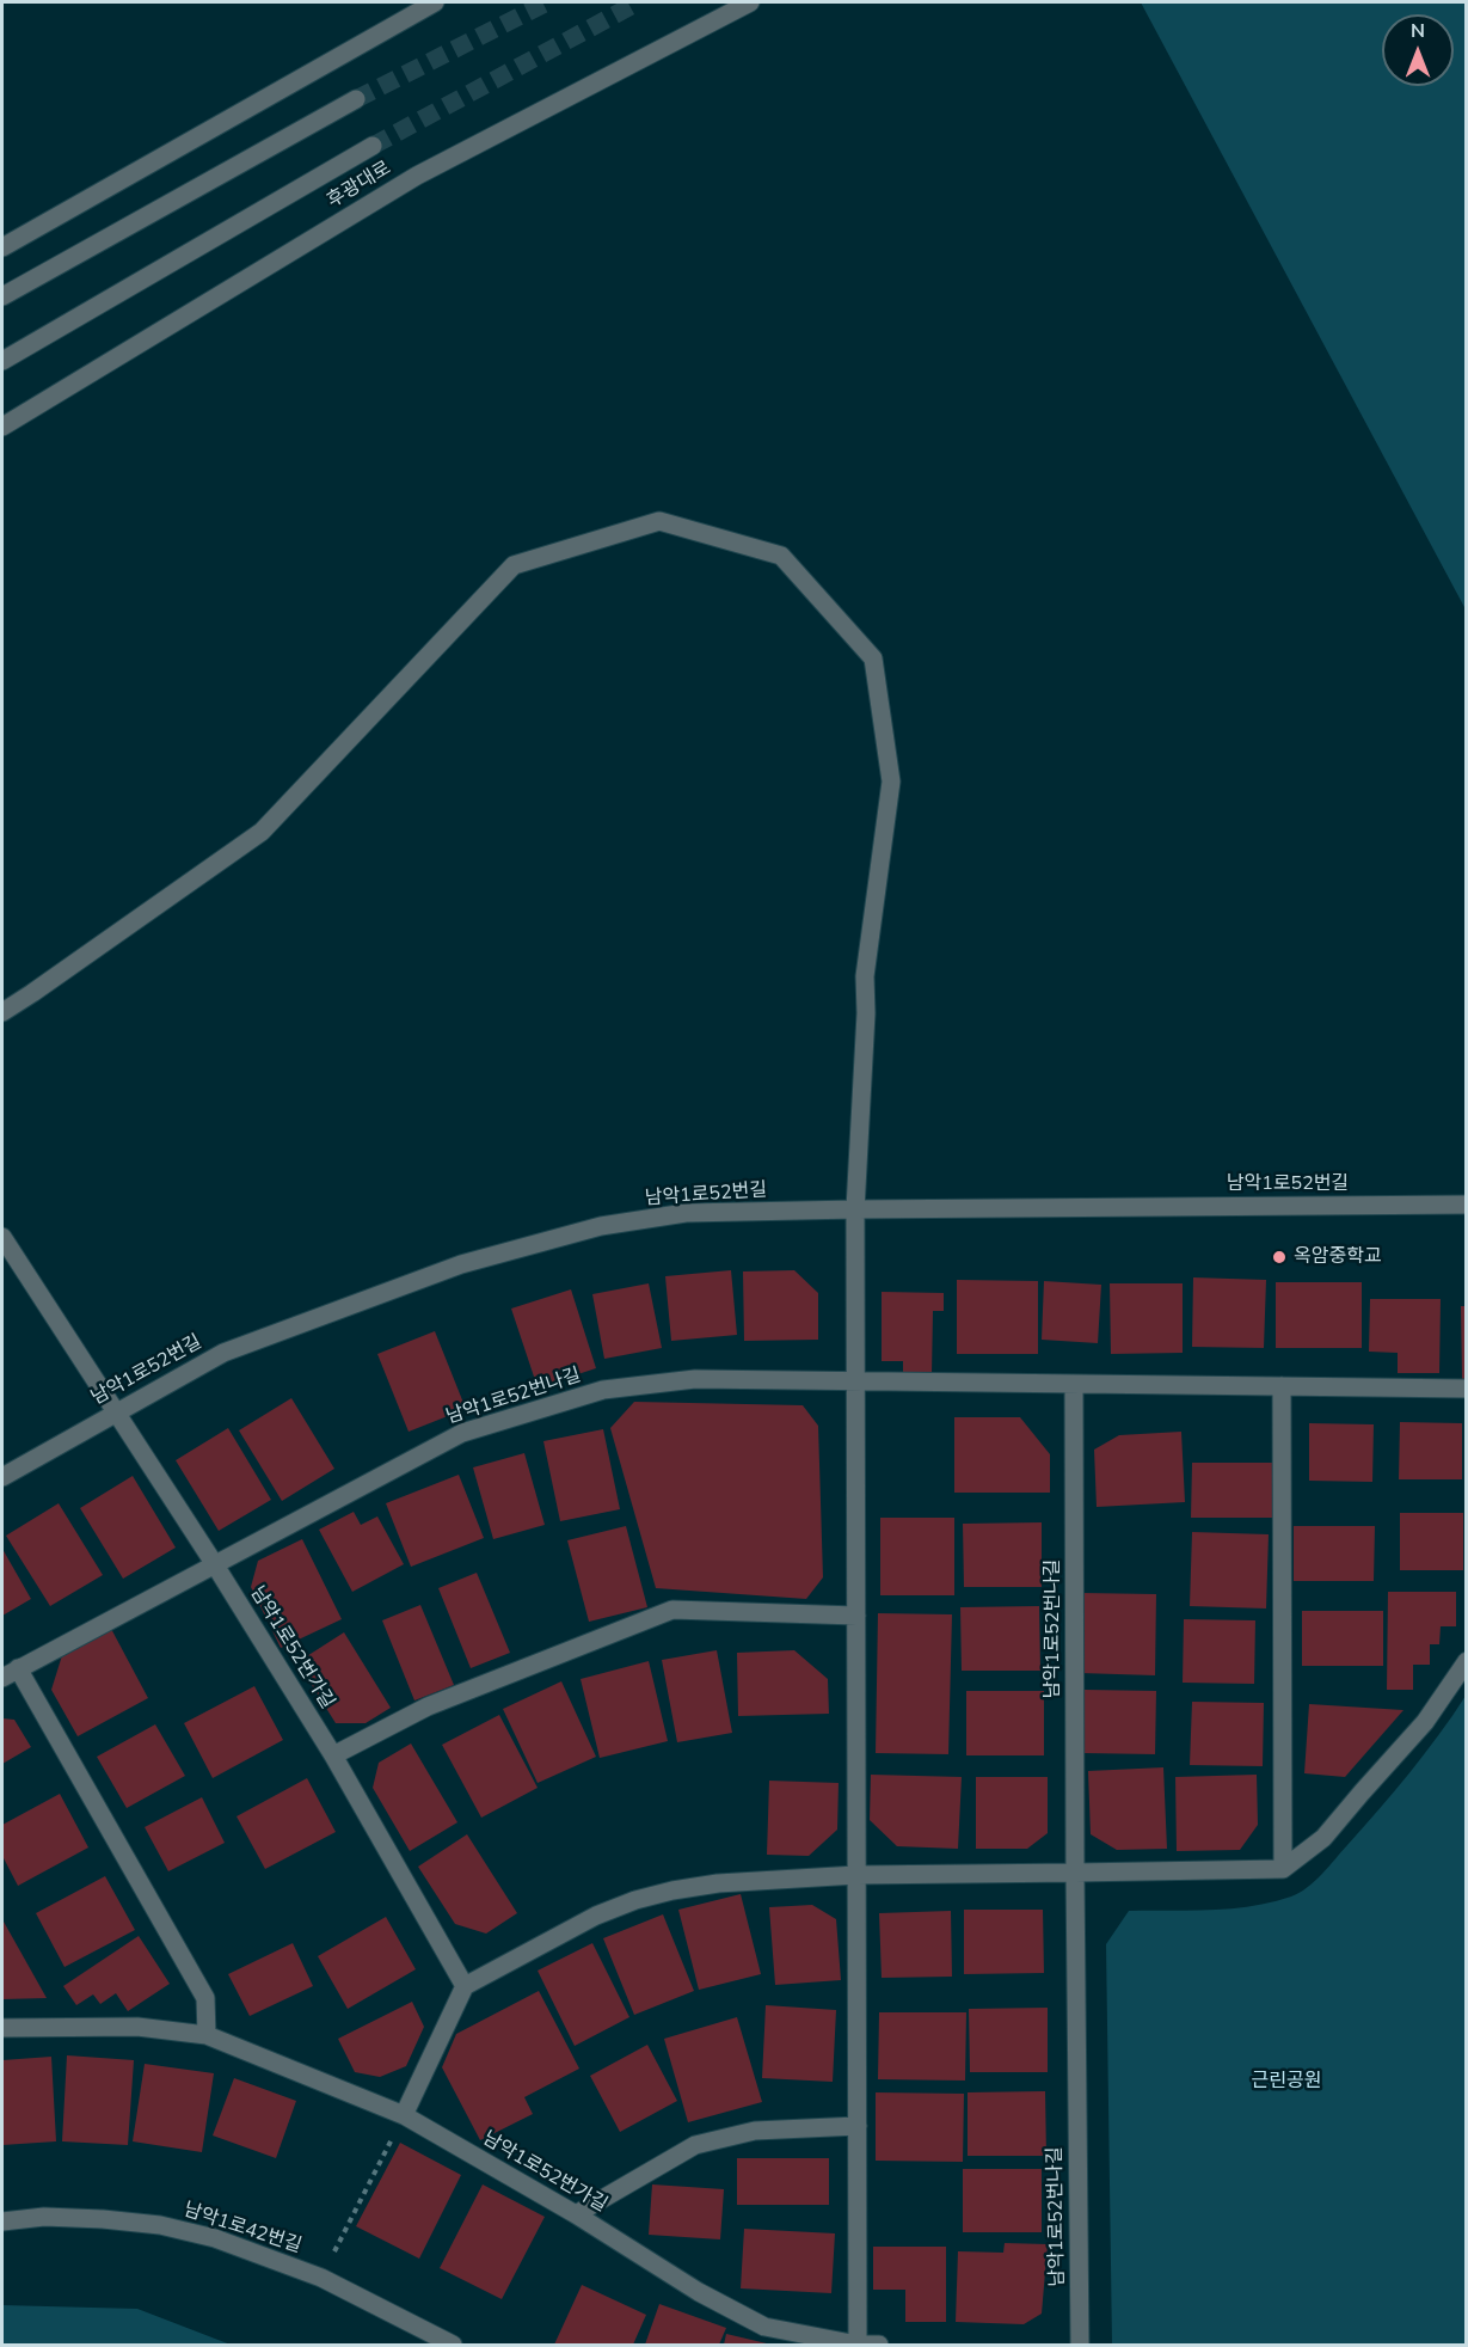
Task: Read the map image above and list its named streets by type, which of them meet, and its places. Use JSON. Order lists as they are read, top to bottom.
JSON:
{
  "streets": {
    "street": [
      "후광대로",
      "남악1로52번길",
      "남악1로52번나길",
      "남악1로52번가길",
      "남악1로42번길"
    ]
  },
  "crossings": [
    ["남악1로52번길", "남악1로52번가길"],
    ["남악1로52번나길", "남악1로52번가길"]
  ],
  "parks": ["근린공원"],
  "places": ["옥암중학교"],
  "north": "top"
}
